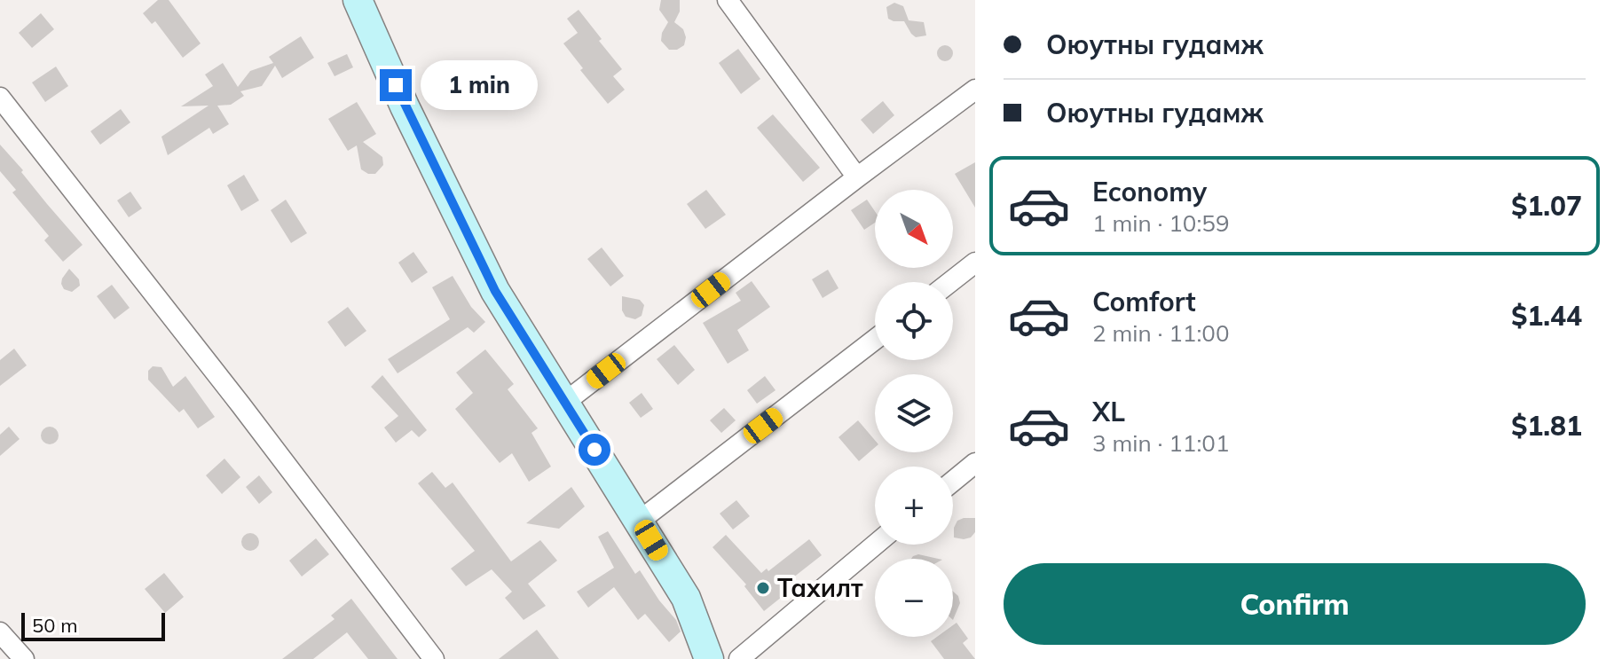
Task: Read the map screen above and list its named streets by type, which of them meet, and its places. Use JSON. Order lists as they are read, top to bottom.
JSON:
{
  "places": ["Тахилт"],
  "scale_bar": "50 m",
  "north": "bottom right",
  "page": {
    "banner": ["Оюутны гудамж", "Оюутны гудамж"],
    "bubble": "1 min",
    "list": [
      {
        "name": "Economy",
        "note": "1 min · 10:59",
        "value": "$1.07"
      },
      {
        "name": "Comfort",
        "note": "2 min · 11:00",
        "value": "$1.44"
      },
      {
        "name": "XL",
        "note": "3 min · 11:01",
        "value": "$1.81"
      }
    ],
    "map_buttons": ["+", "−"],
    "buttons": "Confirm",
    "scale": "50 m"
  }
}
